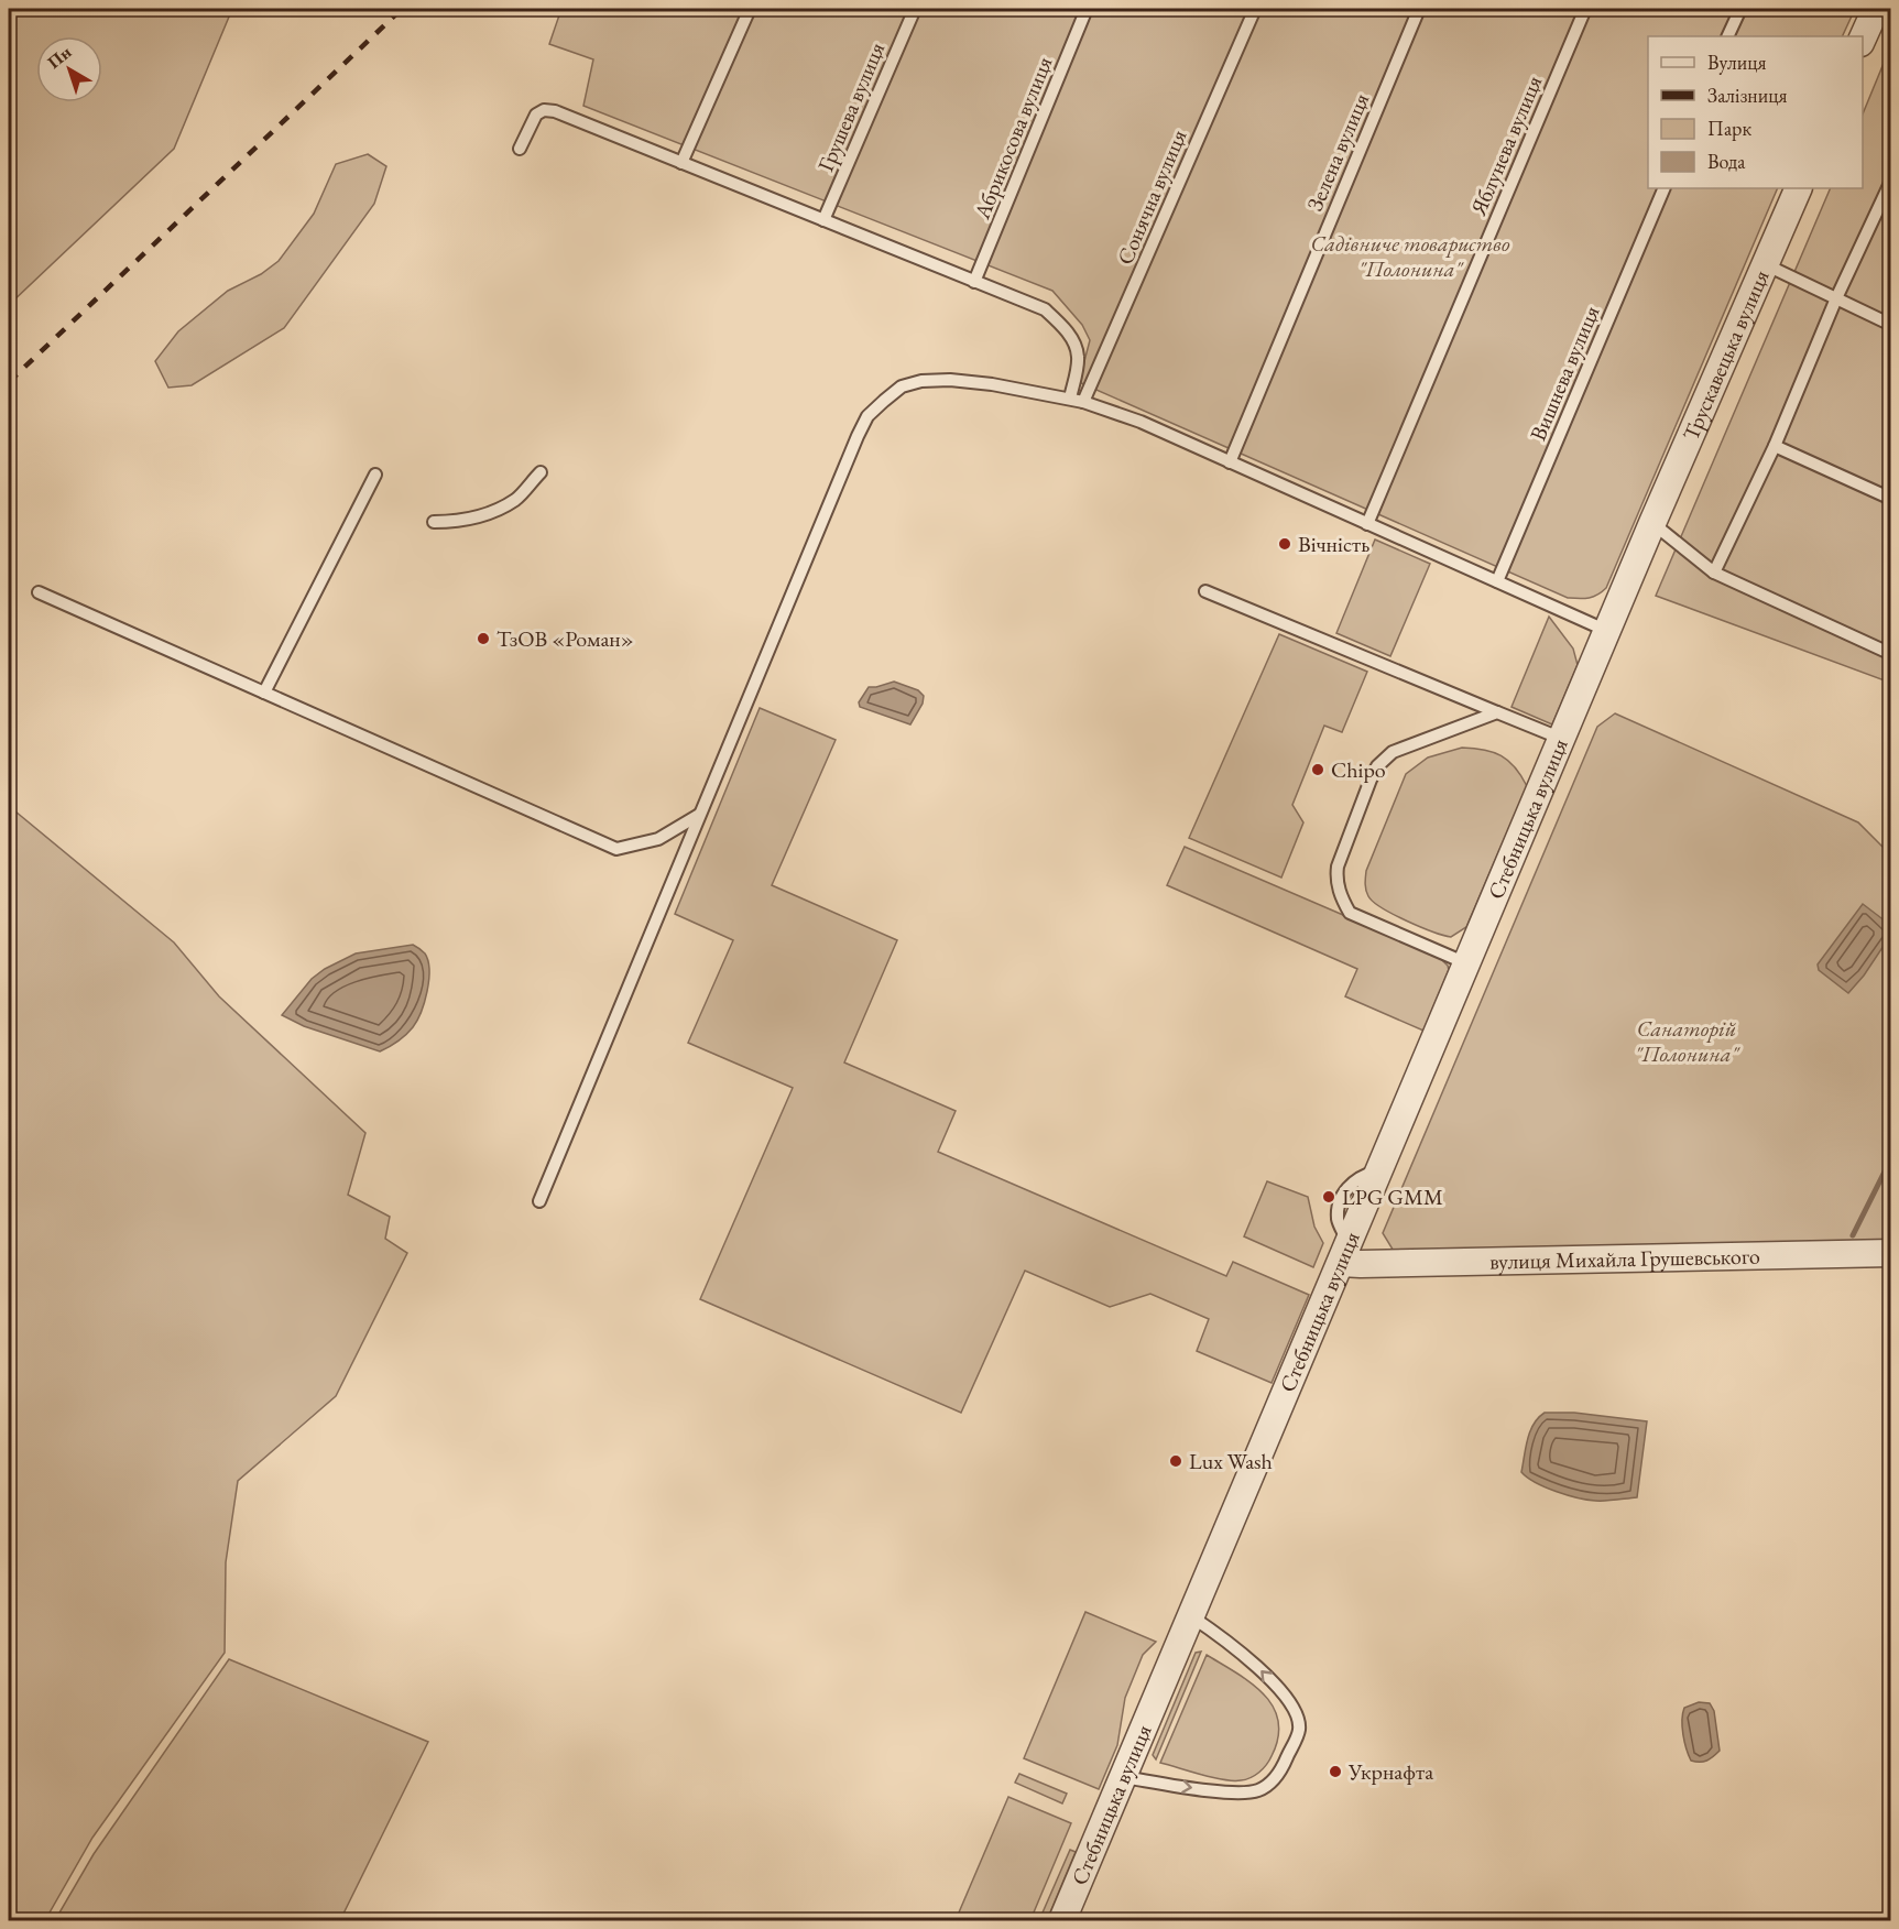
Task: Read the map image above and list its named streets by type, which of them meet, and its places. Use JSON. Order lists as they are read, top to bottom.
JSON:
{
  "streets": {
    "street": ["Трускавецька вулиця", "Стебницька вулиця", "вулиця Михайла Грушевського"],
    "lane": [
      "Грушева вулиця",
      "Абрикосова вулиця",
      "Яблунева вулиця",
      "Зелена вулиця",
      "Сонячна вулиця",
      "Вишнева вулиця"
    ]
  },
  "crossings": [
    ["Трускавецька вулиця", "Стебницька вулиця"],
    ["Стебницька вулиця", "вулиця Михайла Грушевського"]
  ],
  "parks": ["Садівниче товариство \"Полонина\"", "Санаторій \"Полонина\""],
  "places": [
    "Вічність",
    "ТзОВ «Роман»",
    "Chipo",
    "LPG GMM",
    "Lux Wash",
    "Укрнафта"
  ],
  "legend": [
    "Вулиця",
    "Залізниця",
    "Парк",
    "Вода"
  ],
  "north": "top left"
}
